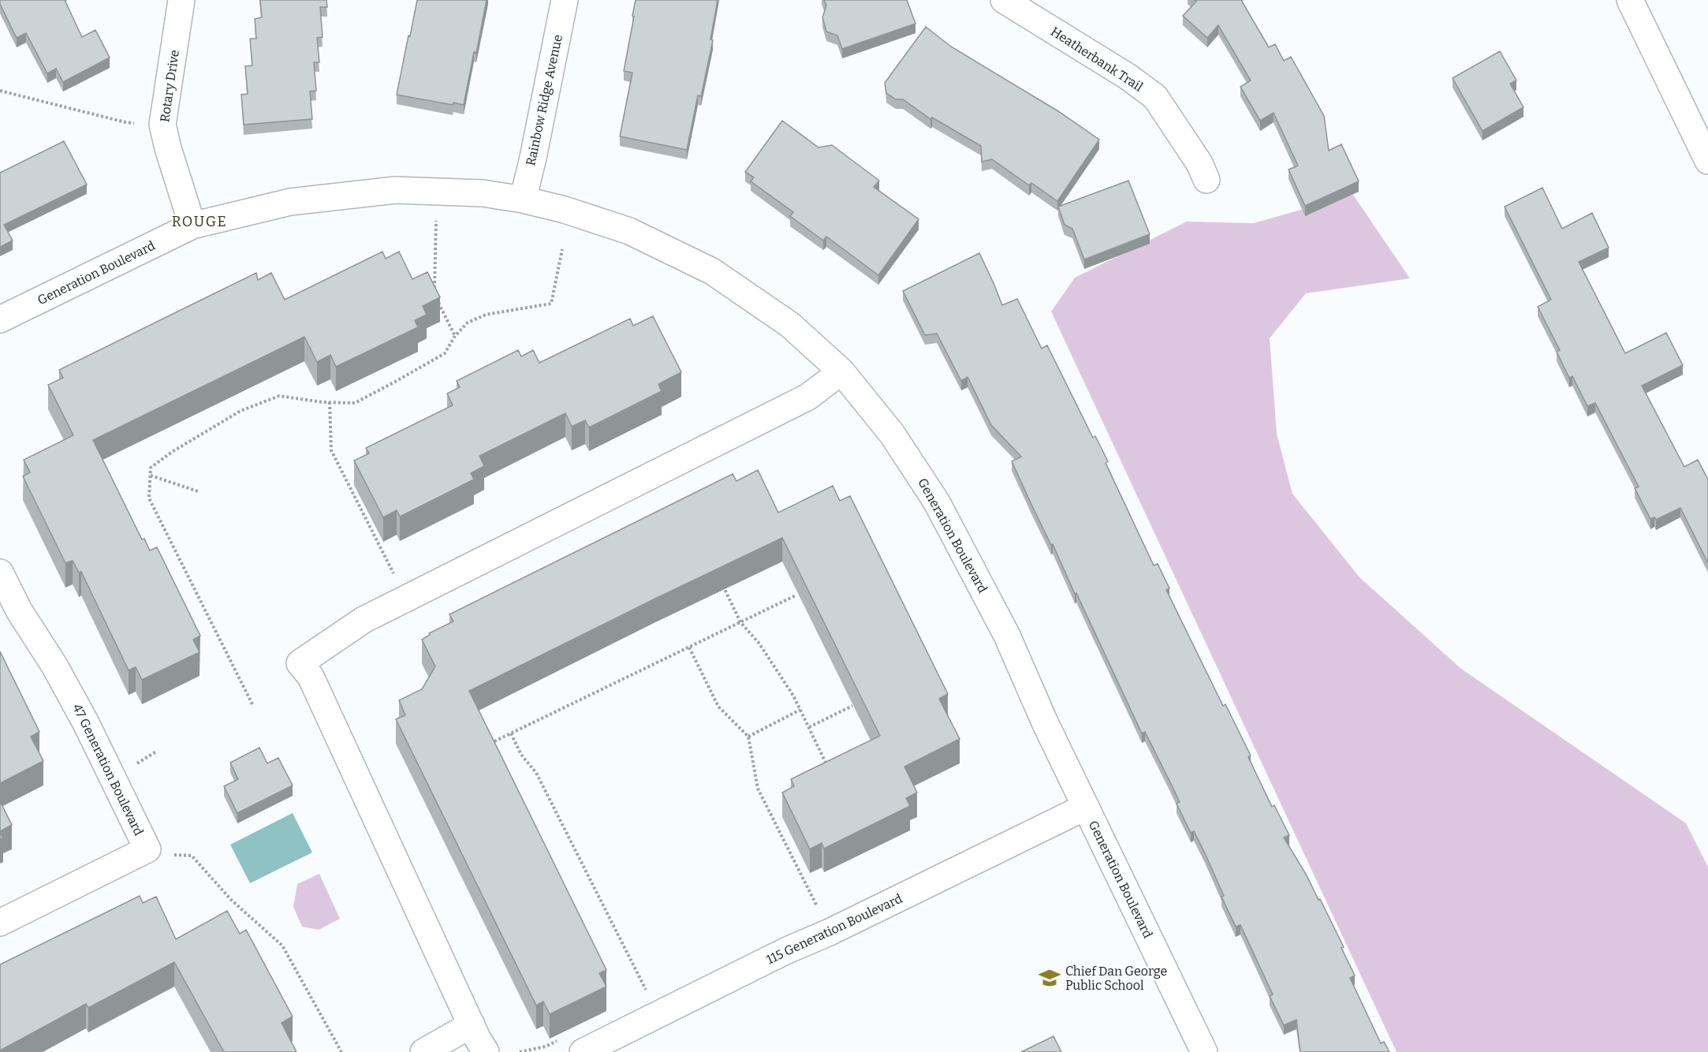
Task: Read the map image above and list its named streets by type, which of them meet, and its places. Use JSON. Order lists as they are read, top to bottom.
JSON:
{
  "streets": {
    "street": [
      "Heatherbank Trail",
      "Rotary Drive",
      "Rainbow Ridge Avenue",
      "Generation Boulevard",
      "47 Generation Boulevard",
      "115 Generation Boulevard"
    ]
  },
  "crossings": [
    ["Rotary Drive", "Generation Boulevard"],
    ["Rainbow Ridge Avenue", "Generation Boulevard"],
    ["Generation Boulevard", "115 Generation Boulevard"]
  ],
  "districts": ["ROUGE"],
  "places": {
    "school or university": ["Chief Dan George Public School"]
  }
}
